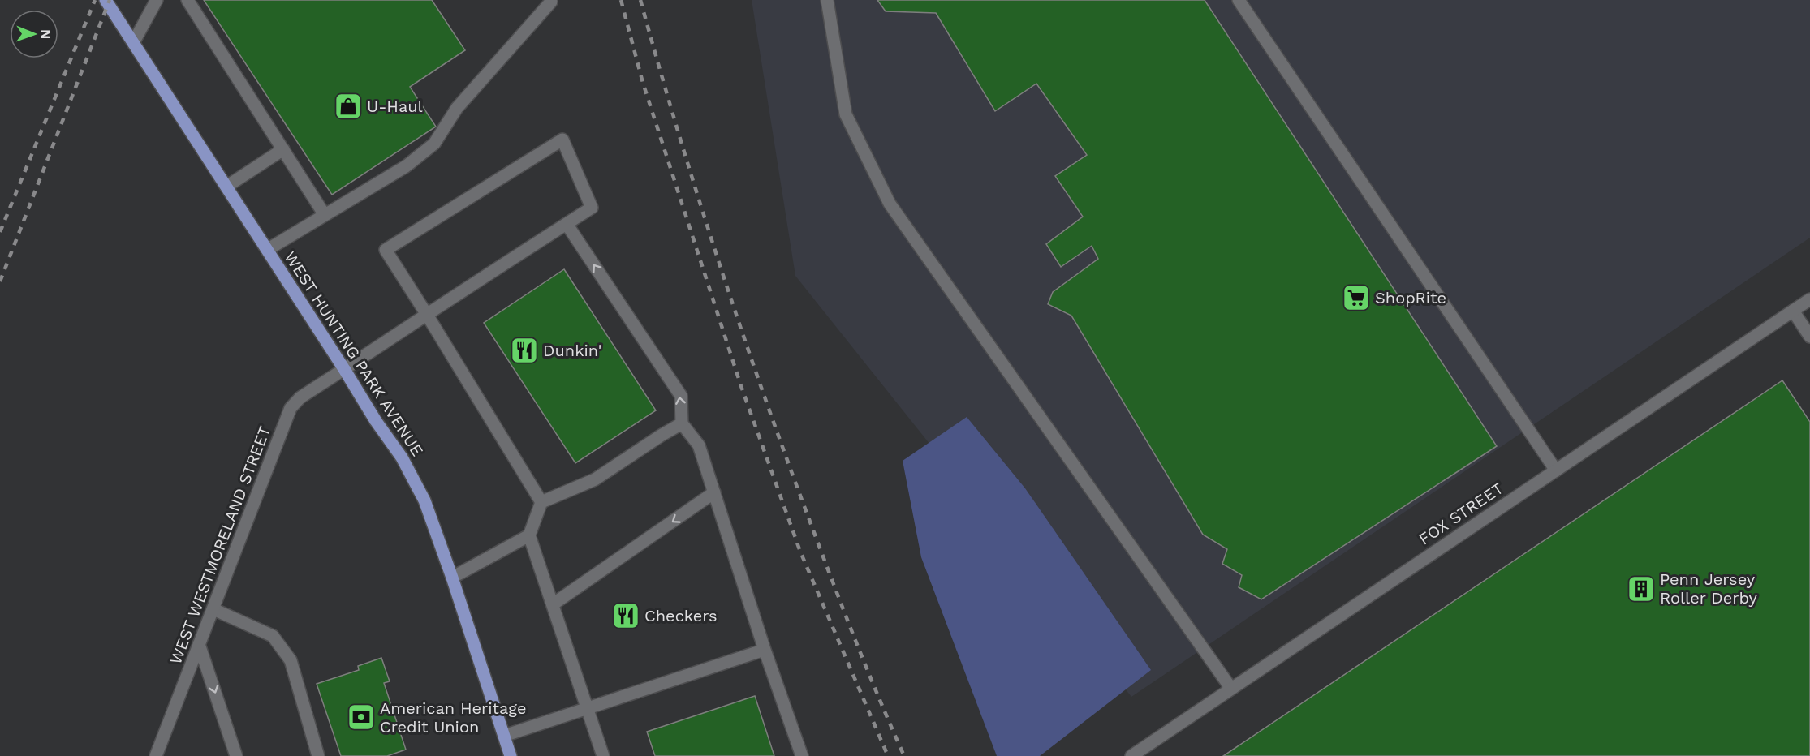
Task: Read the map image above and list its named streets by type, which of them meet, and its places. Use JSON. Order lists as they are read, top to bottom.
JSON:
{
  "streets": {
    "main road": ["WEST HUNTING PARK AVENUE"],
    "street": ["FOX STREET", "WEST WESTMORELAND STREET"]
  },
  "crossings": [
    ["WEST HUNTING PARK AVENUE", "WEST WESTMORELAND STREET"]
  ],
  "places": {
    "shop": ["U-Haul"],
    "supermarket": ["ShopRite"],
    "restaurant": ["Dunkin'", "Checkers"],
    "building": ["Penn Jersey Roller Derby"],
    "bank": ["American Heritage Credit Union"]
  },
  "north": "right"
}
